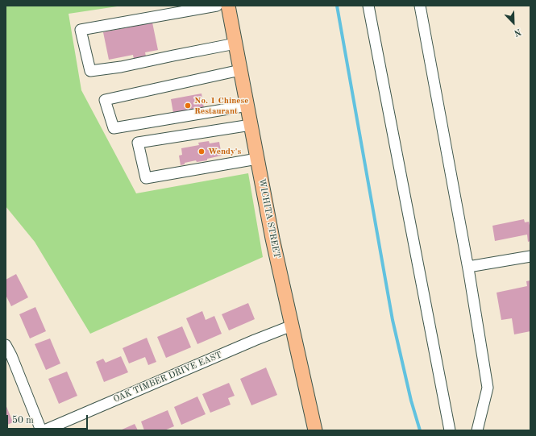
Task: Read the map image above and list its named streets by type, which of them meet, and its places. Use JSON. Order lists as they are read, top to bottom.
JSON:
{
  "streets": {
    "main road": ["WICHITA STREET"],
    "street": ["OAK TIMBER DRIVE EAST"]
  },
  "crossings": [
    ["WICHITA STREET", "OAK TIMBER DRIVE EAST"]
  ],
  "places": ["No. 1 Chinese Restaurant", "Wendy's"],
  "scale_bar": "50 m",
  "north": "bottom right"
}
